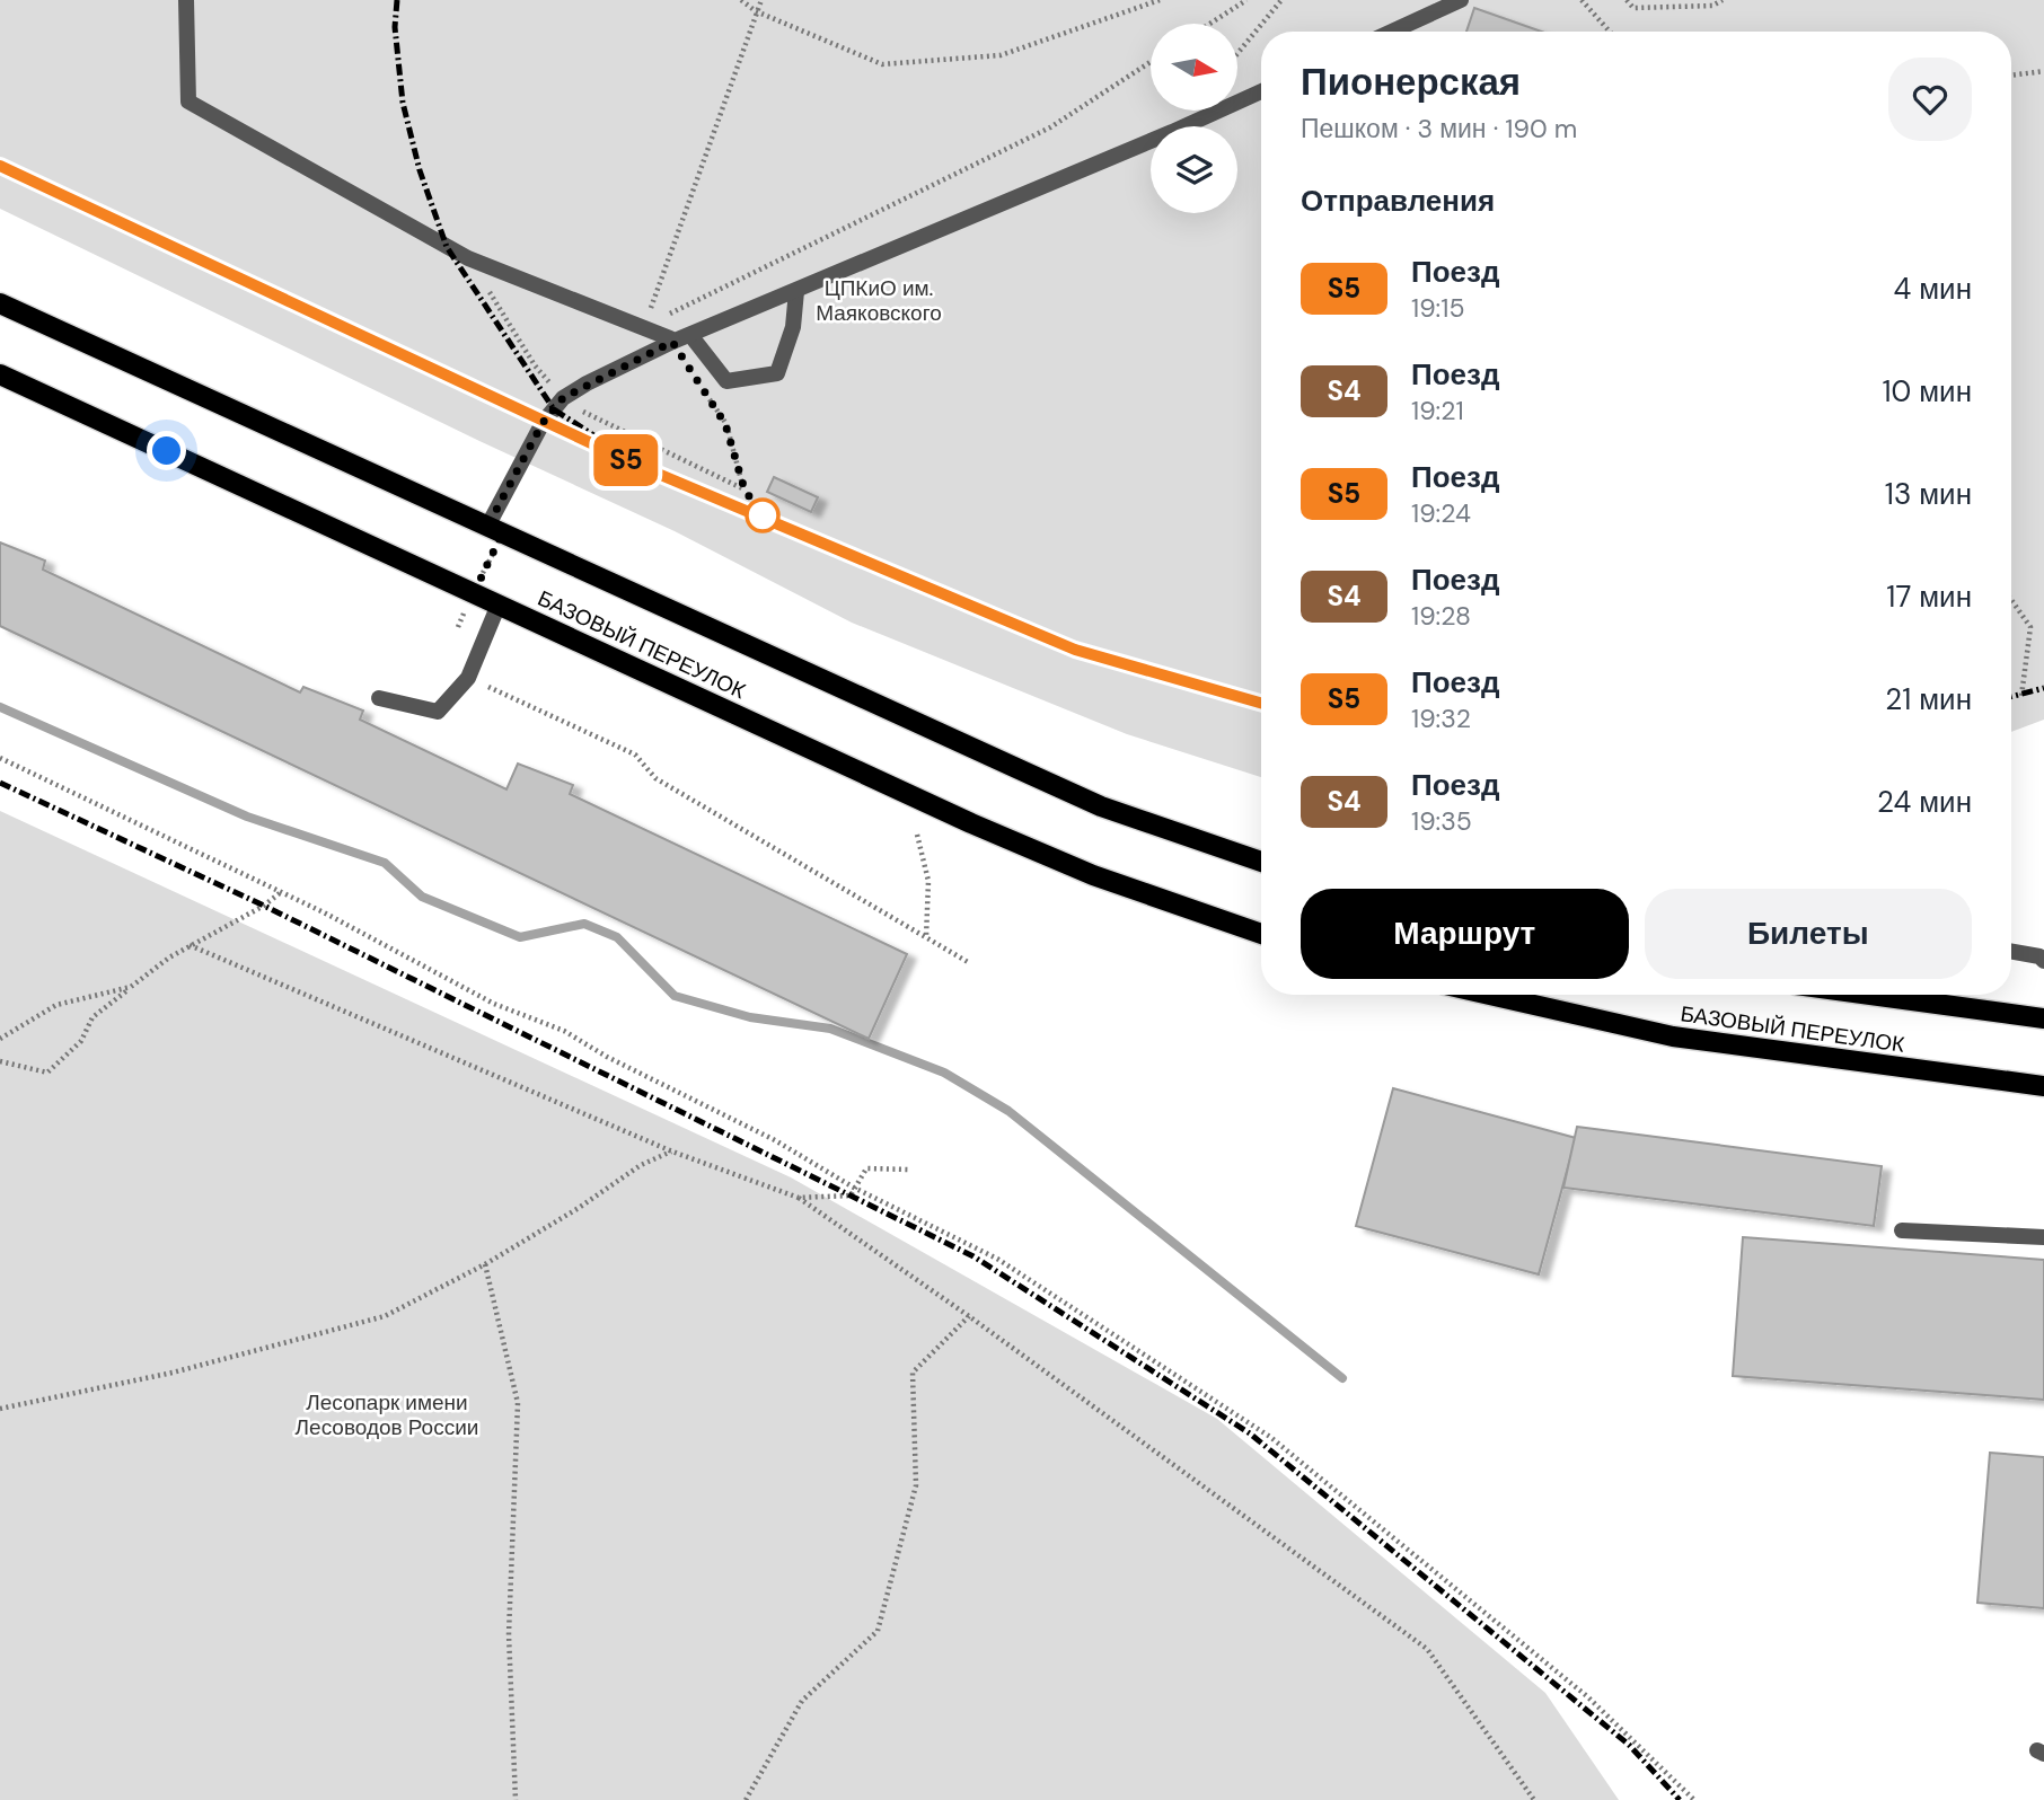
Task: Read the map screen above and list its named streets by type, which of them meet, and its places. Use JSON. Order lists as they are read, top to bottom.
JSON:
{
  "streets": {
    "main road": ["БАЗОВЫЙ ПЕРЕУЛОК"]
  },
  "parks": ["ЦПКиО им. Маяковского", "Лесопарк имени Лесоводов России"],
  "north": "right",
  "page": {
    "on_map": "S5",
    "heading": [
      ["Пионерская", "Пешком · 3 мин · 190 m"],
      "Отправления"
    ],
    "list": [
      {
        "mark": "S5",
        "name": "Поезд",
        "note": "19:15",
        "value": "4 мин"
      },
      {
        "mark": "S4",
        "name": "Поезд",
        "note": "19:21",
        "value": "10 мин"
      },
      {
        "mark": "S5",
        "name": "Поезд",
        "note": "19:24",
        "value": "13 мин"
      },
      {
        "mark": "S4",
        "name": "Поезд",
        "note": "19:28",
        "value": "17 мин"
      },
      {
        "mark": "S5",
        "name": "Поезд",
        "note": "19:32",
        "value": "21 мин"
      },
      {
        "mark": "S4",
        "name": "Поезд",
        "note": "19:35",
        "value": "24 мин"
      }
    ],
    "buttons": ["Маршрут", "Билеты"]
  }
}
